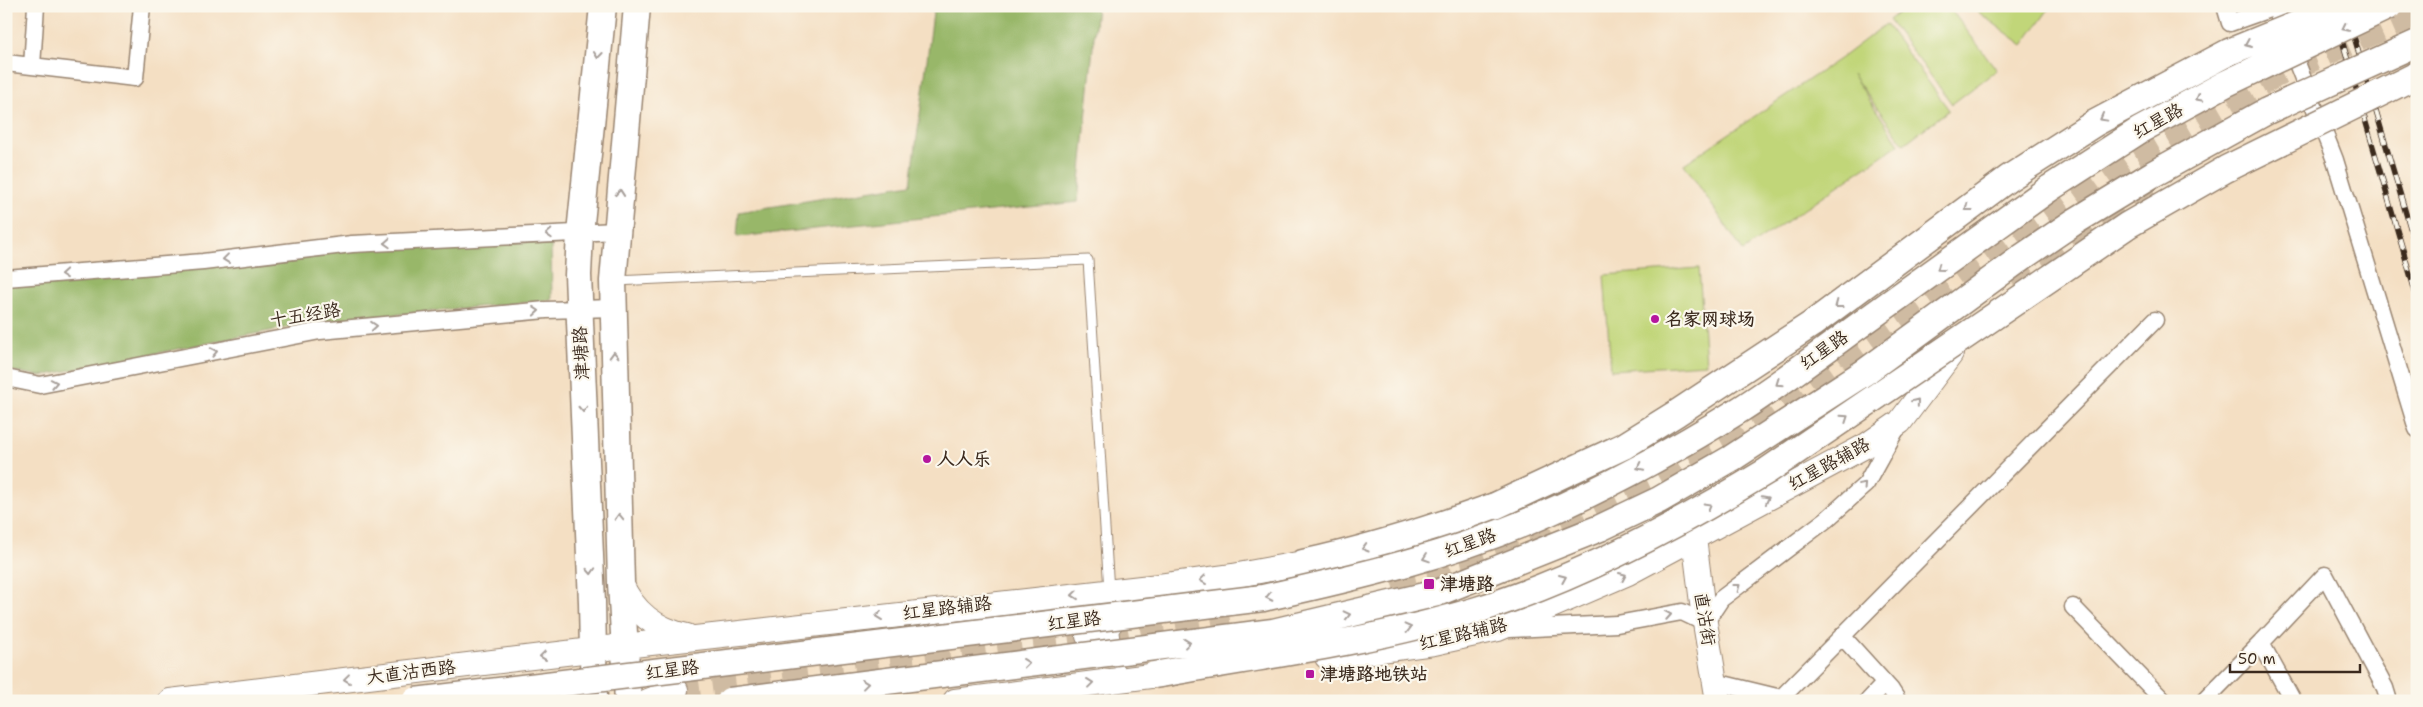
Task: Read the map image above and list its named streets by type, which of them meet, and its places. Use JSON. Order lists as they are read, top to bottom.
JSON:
{
  "streets": {
    "main road": [
      "红星路",
      "津塘路",
      "红星路辅路",
      "直沽街",
      "大直沽西路"
    ],
    "street": ["十五经路"]
  },
  "crossings": [
    ["十五经路", "津塘路"],
    ["津塘路", "红星路辅路"],
    ["津塘路", "大直沽西路"],
    ["红星路辅路", "直沽街"],
    ["红星路辅路", "大直沽西路"]
  ],
  "one_way": ["大直沽西路"],
  "places": {
    "other": ["名家网球场", "人人乐"],
    "transit": ["津塘路", "津塘路地铁站"]
  },
  "scale_bar": "50 m"
}
